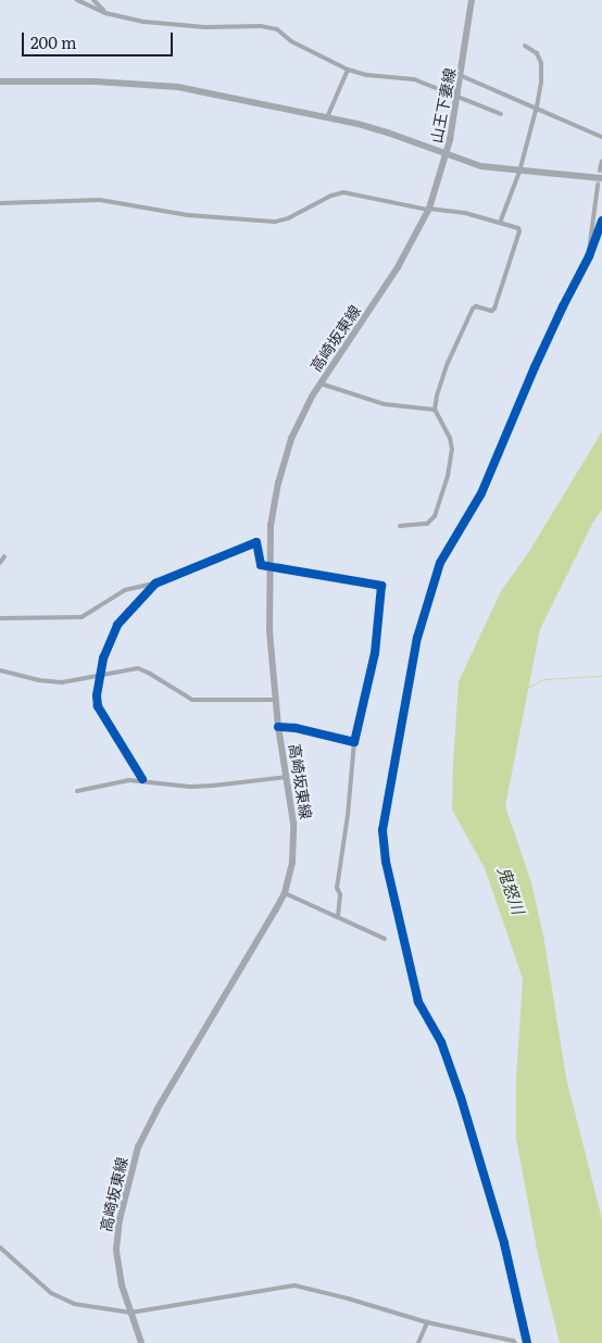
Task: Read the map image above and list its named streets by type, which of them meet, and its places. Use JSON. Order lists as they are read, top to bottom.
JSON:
{
  "streets": {
    "main road": ["山王下妻線", "高崎坂東線"]
  },
  "crossings": [
    ["山王下妻線", "高崎坂東線"]
  ],
  "water": ["鬼怒川"],
  "scale_bar": "200 m"
}
